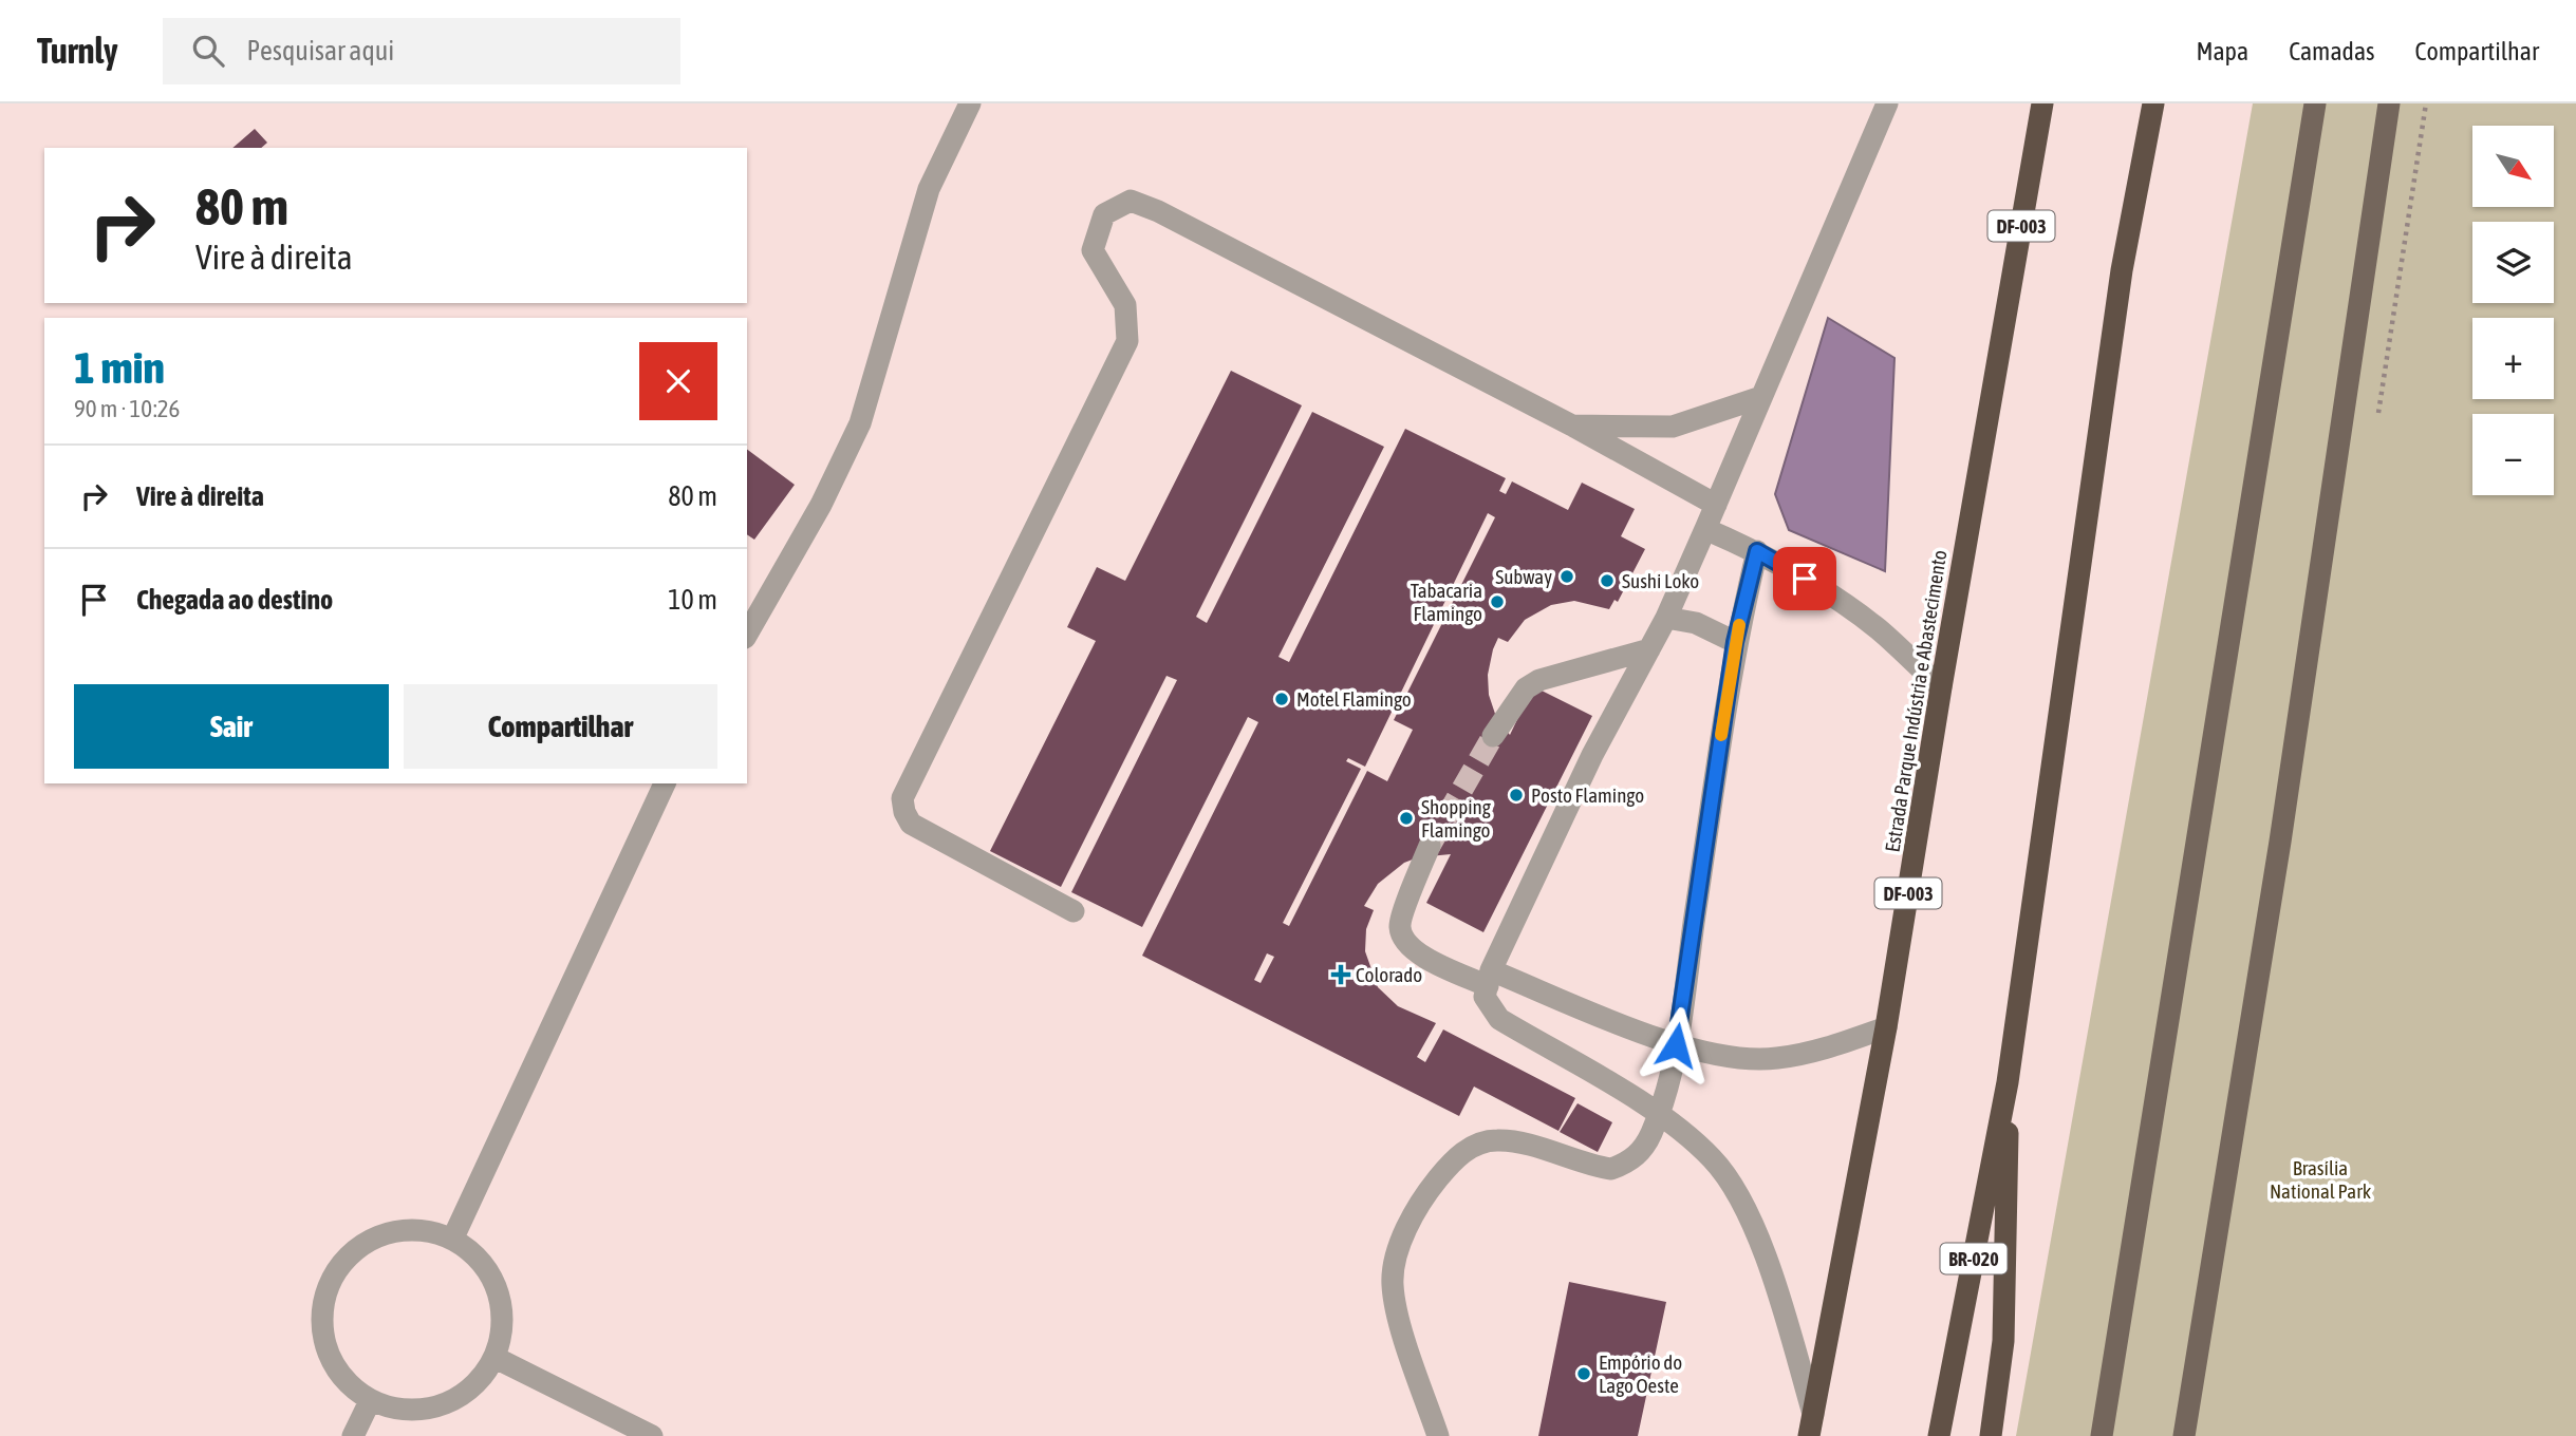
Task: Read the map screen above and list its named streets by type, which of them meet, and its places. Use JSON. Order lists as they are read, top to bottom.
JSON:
{
  "streets": {
    "highway": ["DF-003", "Estrada Parque Indústria e Abastecimento", "BR-020"]
  },
  "parks": ["Brasília National Park"],
  "places": {
    "other": [
      "Subway",
      "Sushi Loko",
      "Tabacaria Flamingo",
      "Motel Flamingo",
      "Posto Flamingo",
      "Shopping Flamingo",
      "Empório do Lago Oeste"
    ],
    "health": ["Colorado"]
  },
  "north": "bottom right",
  "page": {
    "header": "Turnly",
    "search": "Pesquisar aqui",
    "nav": ["Mapa", "Camadas", "Compartilhar"],
    "map_buttons": ["+", "−"],
    "turn": ["80 m", "Vire à direita"],
    "heading": ["1 min", "90 m · 10:26"],
    "list": [
      {
        "name": "Vire à direita",
        "value": "80 m"
      },
      {
        "name": "Chegada ao destino",
        "value": "10 m"
      }
    ],
    "buttons": ["Sair", "Compartilhar"]
  }
}
